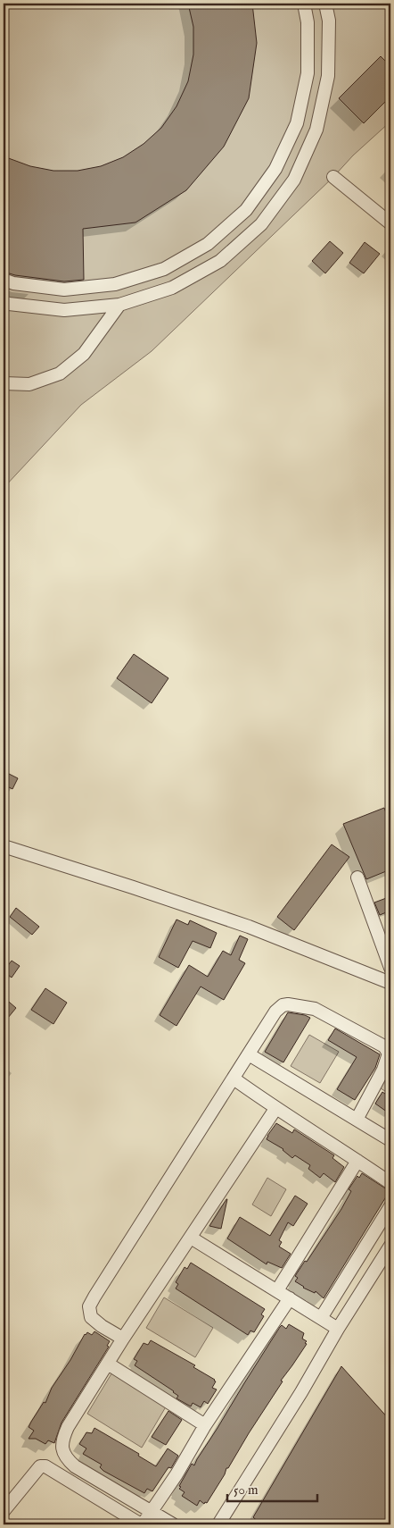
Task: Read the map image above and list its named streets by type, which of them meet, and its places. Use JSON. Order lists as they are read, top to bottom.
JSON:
{
  "scale_bar": "50 m"
}
